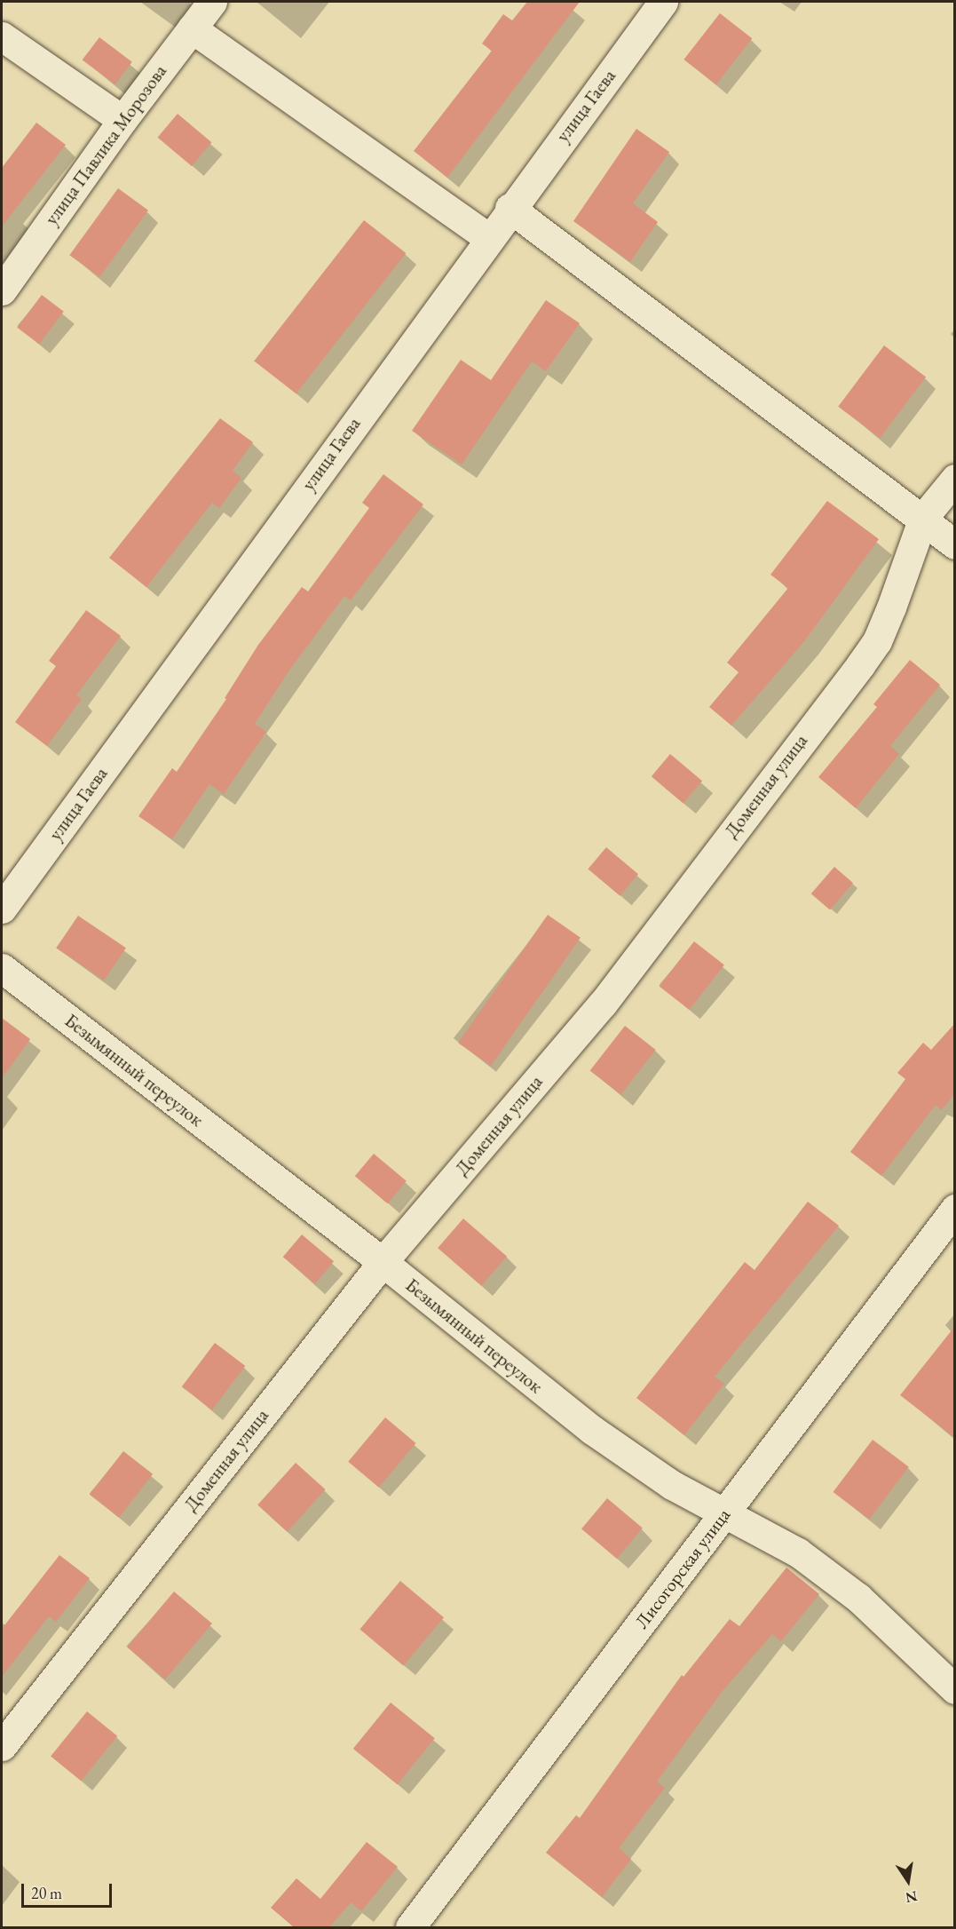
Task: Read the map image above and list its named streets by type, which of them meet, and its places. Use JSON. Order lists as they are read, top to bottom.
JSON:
{
  "streets": {
    "street": [
      "улица Гаева",
      "улица Павлика Морозова",
      "Доменная улица",
      "Безымянный переулок",
      "Лисогорская улица"
    ]
  },
  "crossings": [
    ["Доменная улица", "Безымянный переулок"],
    ["Безымянный переулок", "Лисогорская улица"]
  ],
  "scale_bar": "20 m",
  "north": "bottom"
}
